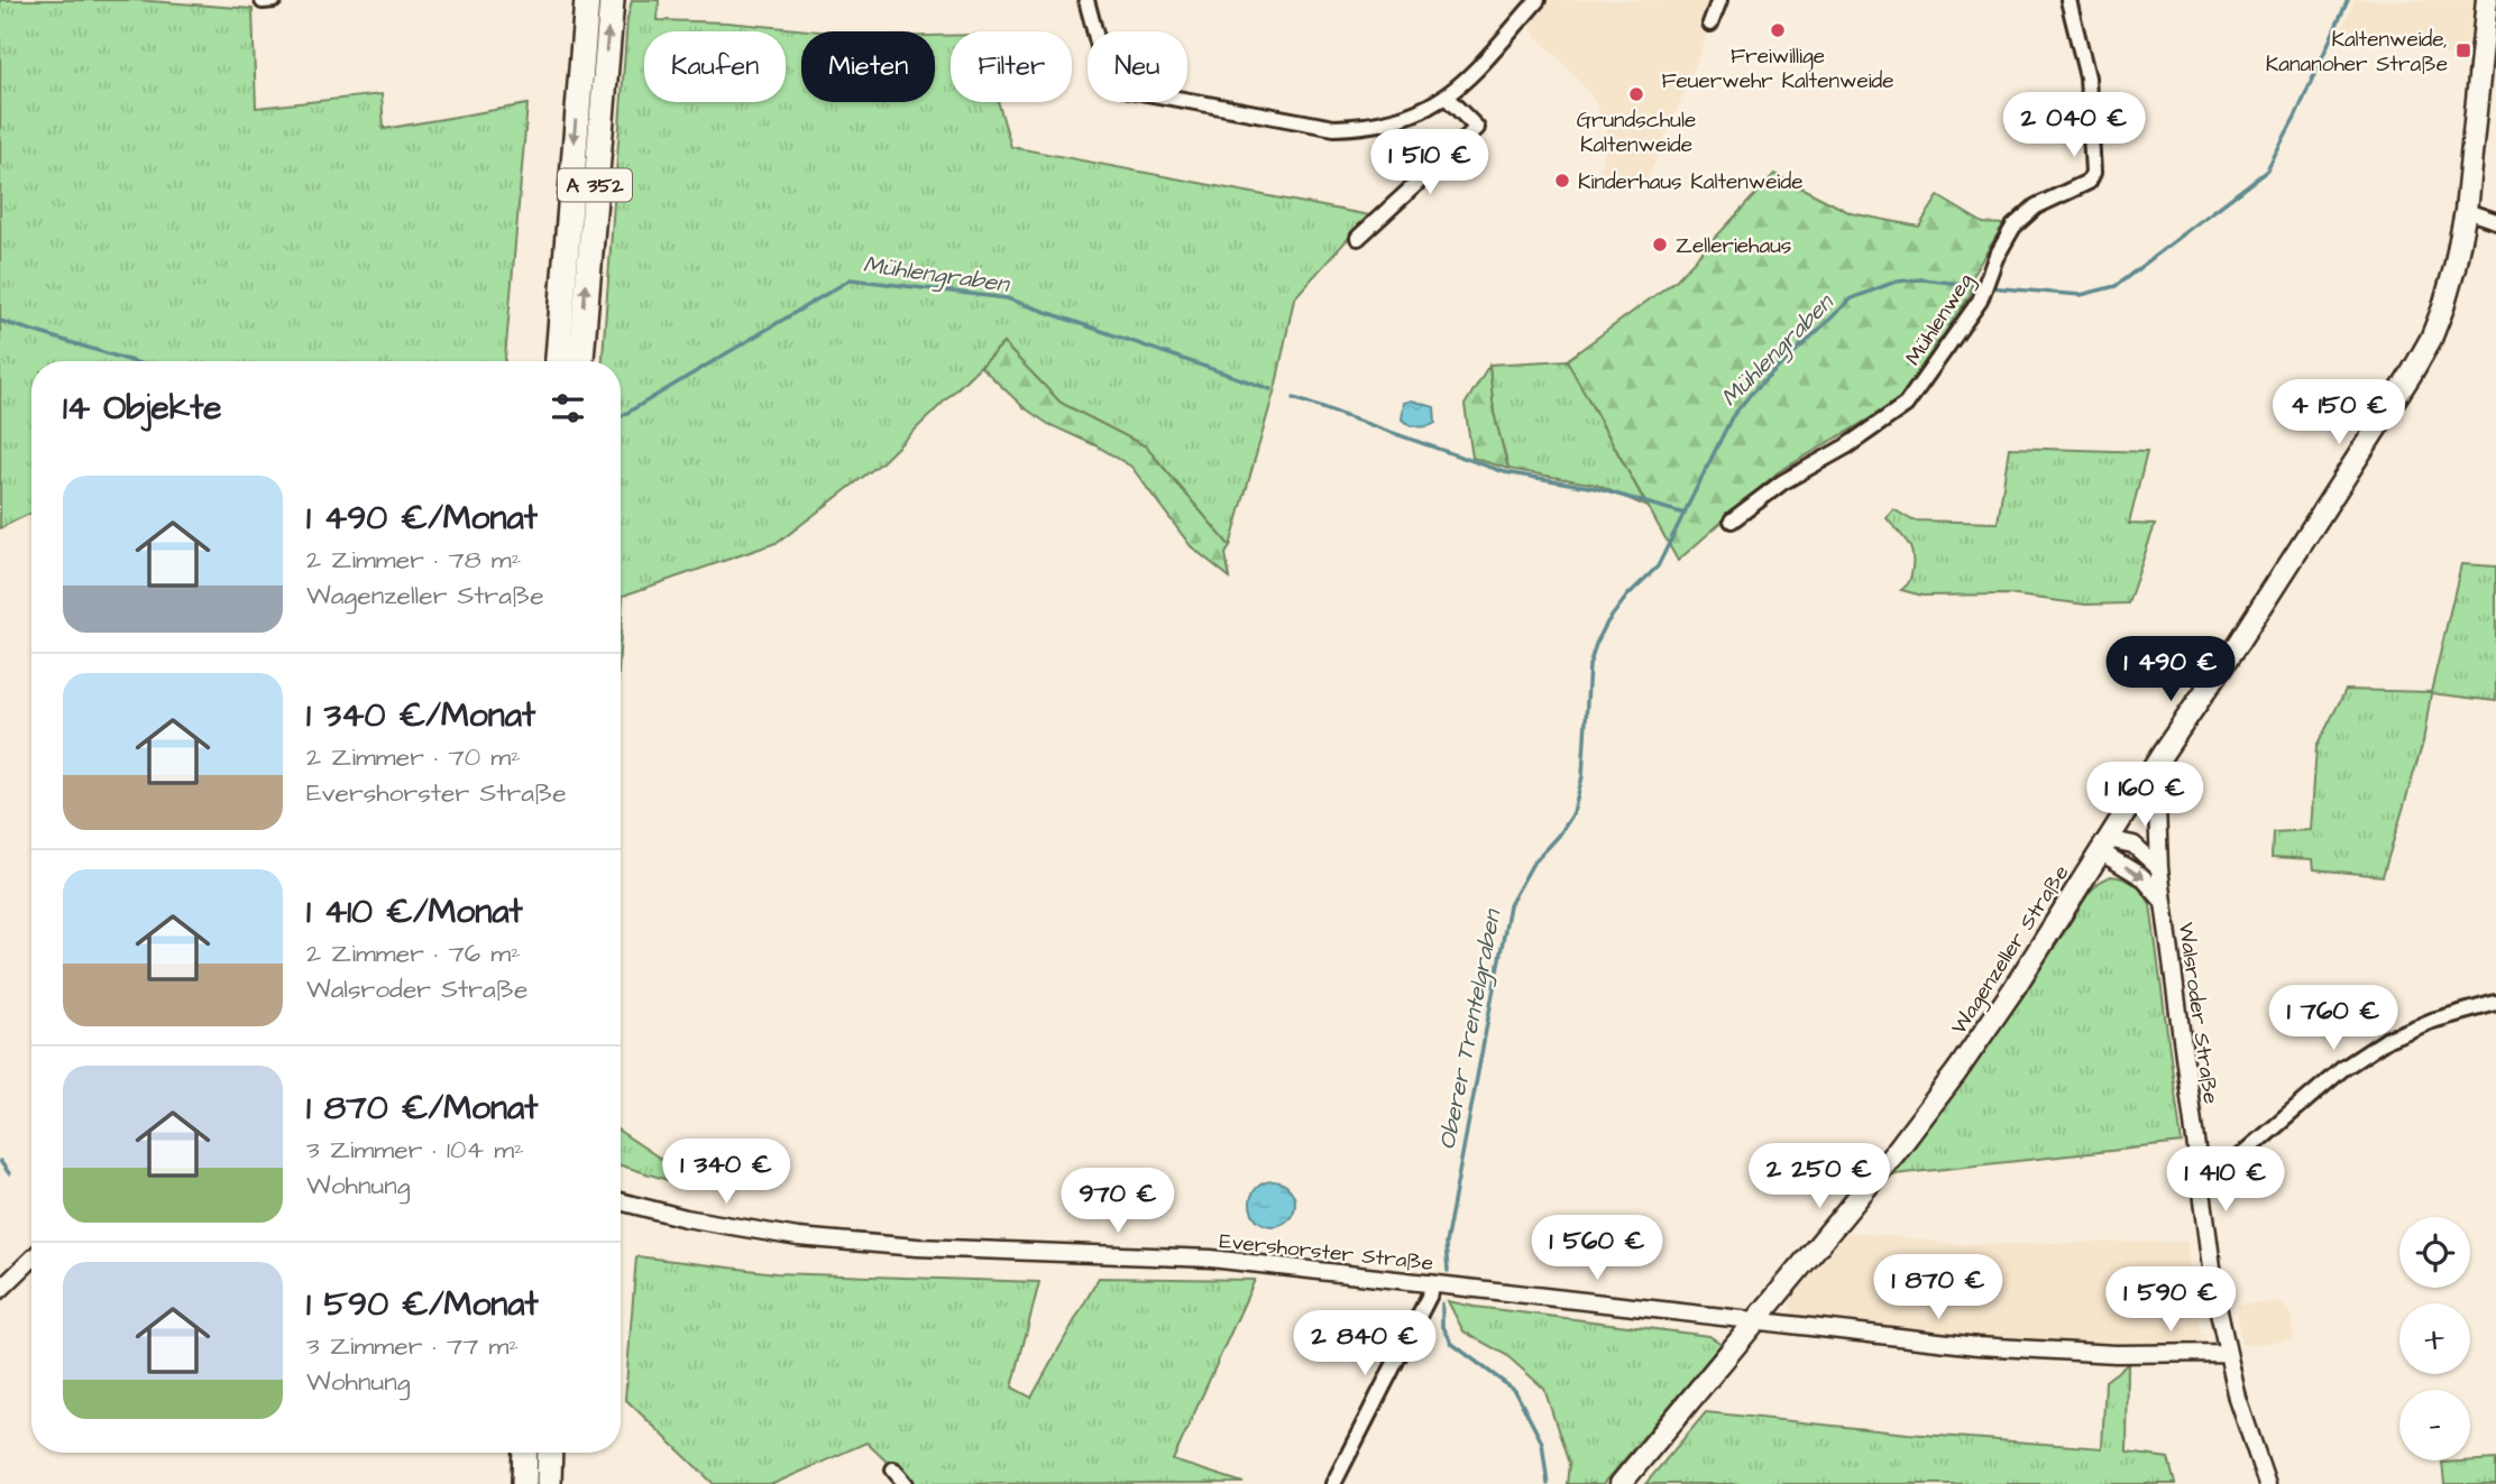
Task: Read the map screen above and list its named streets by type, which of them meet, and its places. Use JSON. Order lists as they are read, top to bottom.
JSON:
{
  "streets": {
    "highway": ["A 352"],
    "main road": ["Wagenzeller Straße"],
    "street": ["Mühlenweg", "Walsroder Straße", "Evershorster Straße"]
  },
  "crossings": [
    ["Wagenzeller Straße", "Walsroder Straße"],
    ["Wagenzeller Straße", "Evershorster Straße"],
    ["Walsroder Straße", "Evershorster Straße"]
  ],
  "water": ["Mühlengraben", "Oberer Trentelgraben"],
  "places": {
    "other": [
      "Freiwillige Feuerwehr Kaltenweide",
      "Grundschule Kaltenweide",
      "Kinderhaus Kaltenweide",
      "Zelleriehaus"
    ],
    "transit": ["Kaltenweide, Kananoher Straße"]
  },
  "page": {
    "chip": [
      "Kaufen",
      "Mieten",
      "Filter",
      "Neu"
    ],
    "price": [
      "2 040 €",
      "1 510 €",
      "4 150 €",
      "1 490 €",
      "1 160 €",
      "1 760 €",
      "1 340 €",
      "2 250 €",
      "1 410 €",
      "970 €",
      "1 560 €",
      "1 870 €",
      "1 590 €",
      "2 840 €"
    ],
    "heading": "14 Objekte",
    "list": [
      {
        "name": "1 490 €/Monat",
        "note": "2 Zimmer · 78 m² · Wagenzeller Straße"
      },
      {
        "name": "1 340 €/Monat",
        "note": "2 Zimmer · 70 m² · Evershorster Straße"
      },
      {
        "name": "1 410 €/Monat",
        "note": "2 Zimmer · 76 m² · Walsroder Straße"
      },
      {
        "name": "1 870 €/Monat",
        "note": "3 Zimmer · 104 m² · Wohnung"
      },
      {
        "name": "1 590 €/Monat",
        "note": "3 Zimmer · 77 m² · Wohnung"
      }
    ],
    "map_buttons": ["+", "−"]
  }
}
